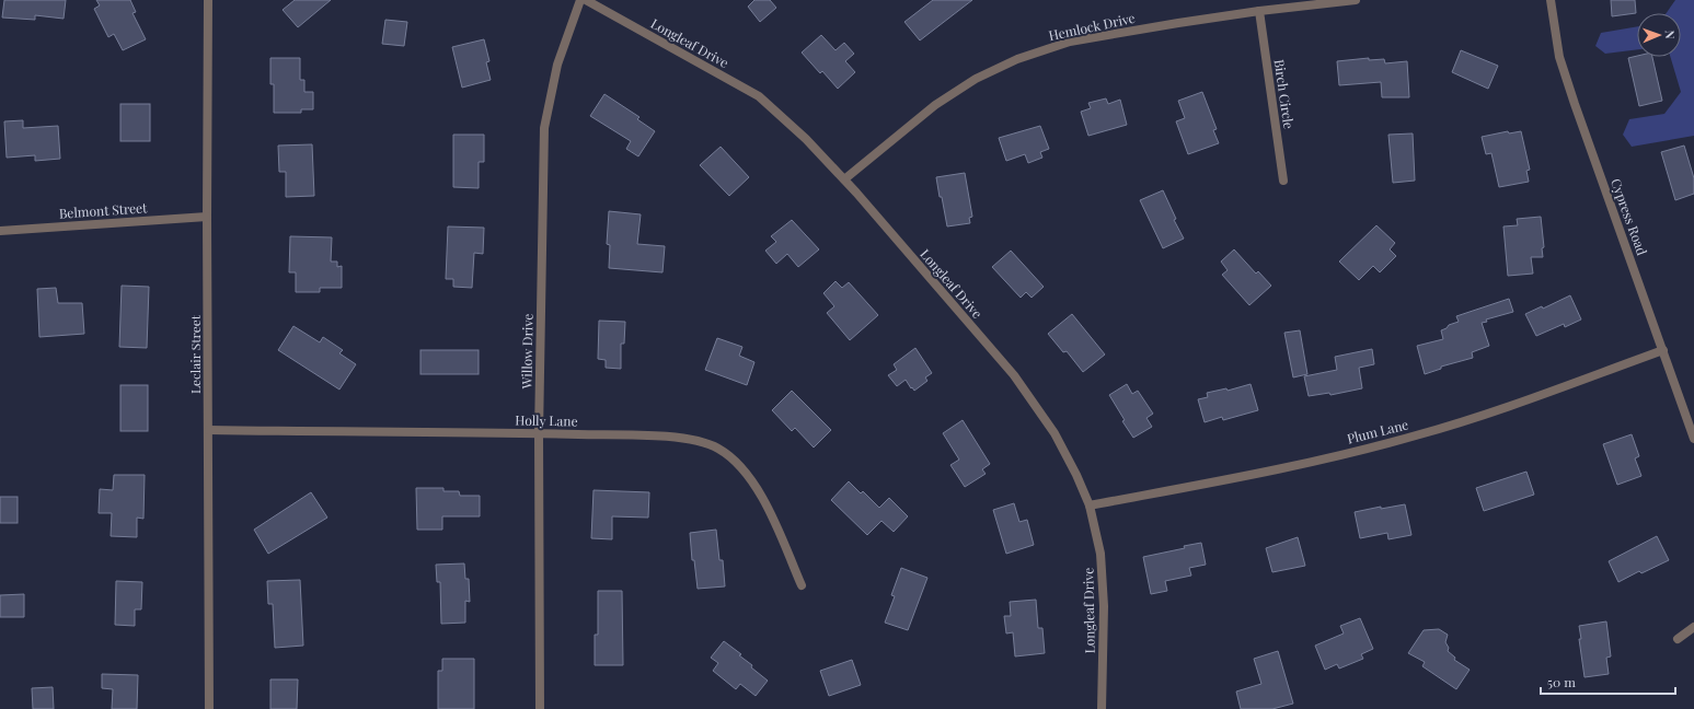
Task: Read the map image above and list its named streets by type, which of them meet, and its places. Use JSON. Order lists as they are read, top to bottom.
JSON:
{
  "streets": {
    "street": [
      "Hemlock Drive",
      "Longleaf Drive",
      "Birch Circle",
      "Belmont Street",
      "Cypress Road",
      "Willow Drive",
      "Leclair Street",
      "Holly Lane",
      "Plum Lane"
    ]
  },
  "crossings": [
    ["Hemlock Drive", "Longleaf Drive"],
    ["Hemlock Drive", "Birch Circle"],
    ["Longleaf Drive", "Plum Lane"],
    ["Belmont Street", "Leclair Street"],
    ["Cypress Road", "Plum Lane"],
    ["Willow Drive", "Holly Lane"],
    ["Leclair Street", "Holly Lane"]
  ],
  "scale_bar": "50 m",
  "north": "right"
}
